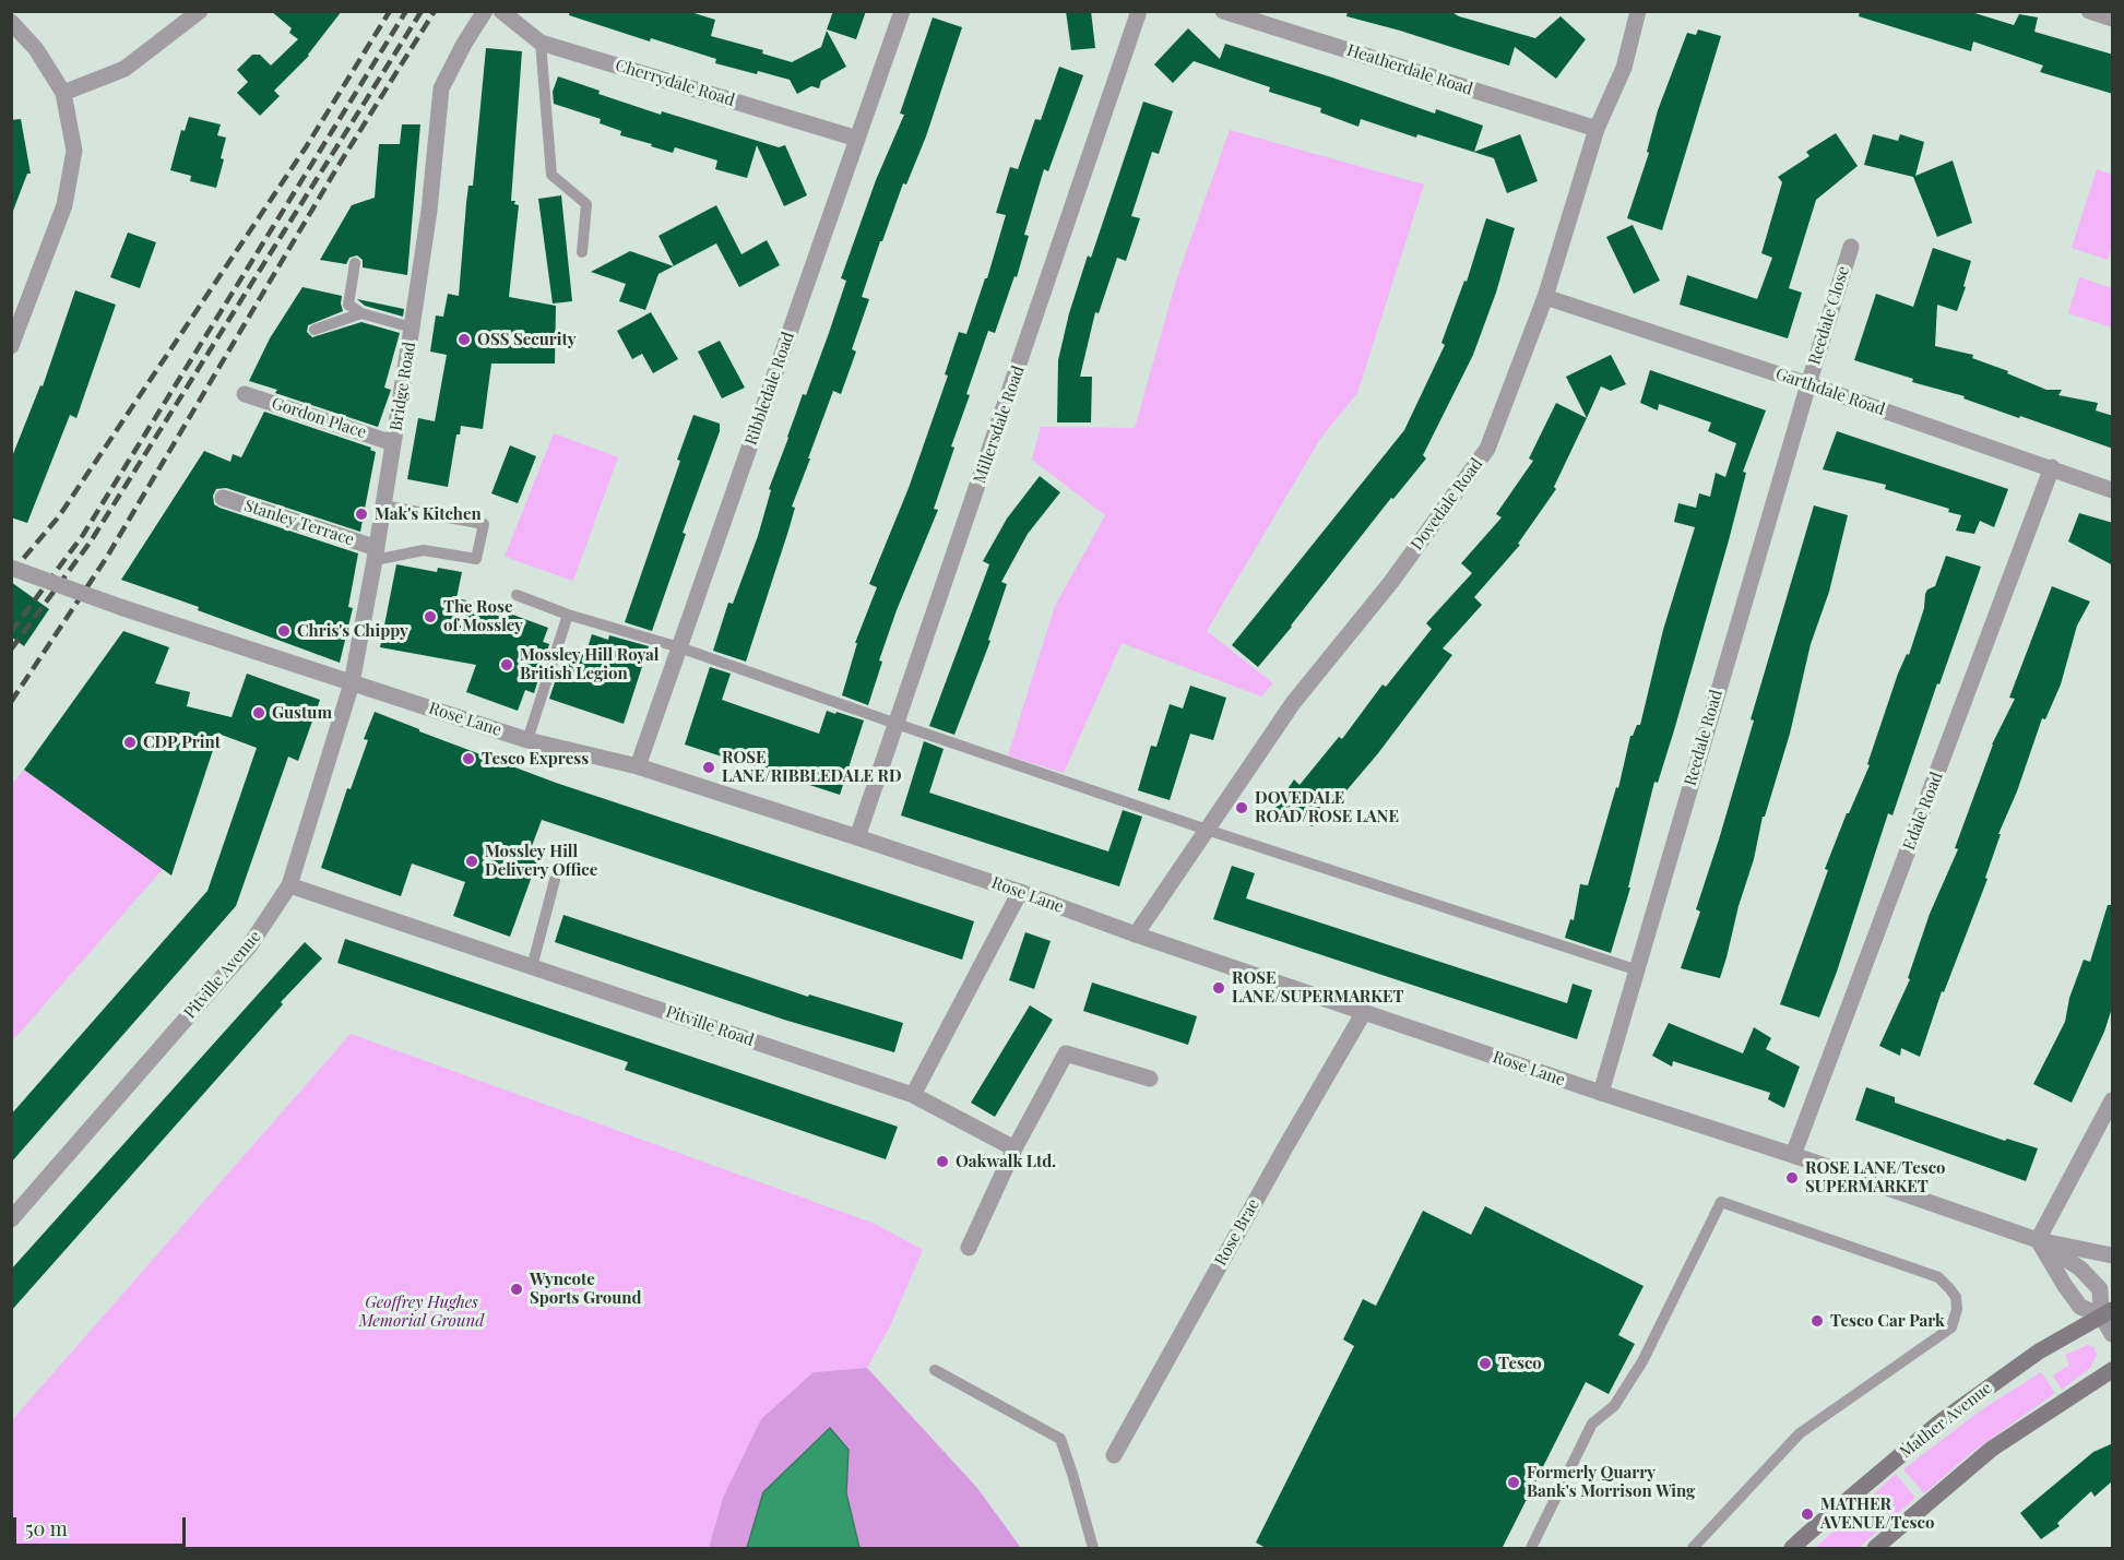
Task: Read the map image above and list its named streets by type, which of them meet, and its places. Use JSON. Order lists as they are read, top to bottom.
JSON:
{
  "streets": {
    "main road": ["Mather Avenue"],
    "street": [
      "Heatherdale Road",
      "Cherrydale Road",
      "Reedale Close",
      "Bridge Road",
      "Ribbledale Road",
      "Garthdale Road",
      "Gordon Place",
      "Millersdale Road",
      "Dovedale Road",
      "Stanley Terrace",
      "Rose Lane",
      "Reedale Road",
      "Edale Road",
      "Pitville Avenue",
      "Pitville Road",
      "Rose Brae"
    ]
  },
  "crossings": [
    ["Heatherdale Road", "Dovedale Road"],
    ["Cherrydale Road", "Ribbledale Road"],
    ["Reedale Close", "Garthdale Road"],
    ["Reedale Close", "Reedale Road"],
    ["Bridge Road", "Gordon Place"],
    ["Bridge Road", "Stanley Terrace"],
    ["Bridge Road", "Rose Lane"],
    ["Bridge Road", "Pitville Avenue"],
    ["Ribbledale Road", "Rose Lane"],
    ["Garthdale Road", "Dovedale Road"],
    ["Garthdale Road", "Reedale Road"],
    ["Garthdale Road", "Edale Road"],
    ["Millersdale Road", "Rose Lane"],
    ["Dovedale Road", "Rose Lane"],
    ["Rose Lane", "Reedale Road"],
    ["Rose Lane", "Edale Road"],
    ["Rose Lane", "Pitville Avenue"],
    ["Rose Lane", "Rose Brae"],
    ["Pitville Avenue", "Pitville Road"]
  ],
  "parks": ["Geoffrey Hughes Memorial Ground"],
  "places": [
    "OSS Security",
    "Mak's Kitchen",
    "The Rose of Mossley",
    "Chris's Chippy",
    "Mossley Hill Royal British Legion",
    "Gustum",
    "CDP Print",
    "Tesco Express",
    "ROSE LANE/RIBBLEDALE RD",
    "DOVEDALE ROAD/ROSE LANE",
    "Mossley Hill Delivery Office",
    "ROSE LANE/SUPERMARKET",
    "Oakwalk Ltd.",
    "ROSE LANE/Tesco SUPERMARKET",
    "Wyncote Sports Ground",
    "Tesco Car Park",
    "Tesco",
    "Formerly Quarry Bank's Morrison Wing",
    "MATHER AVENUE/Tesco"
  ],
  "scale_bar": "50 m"
}
